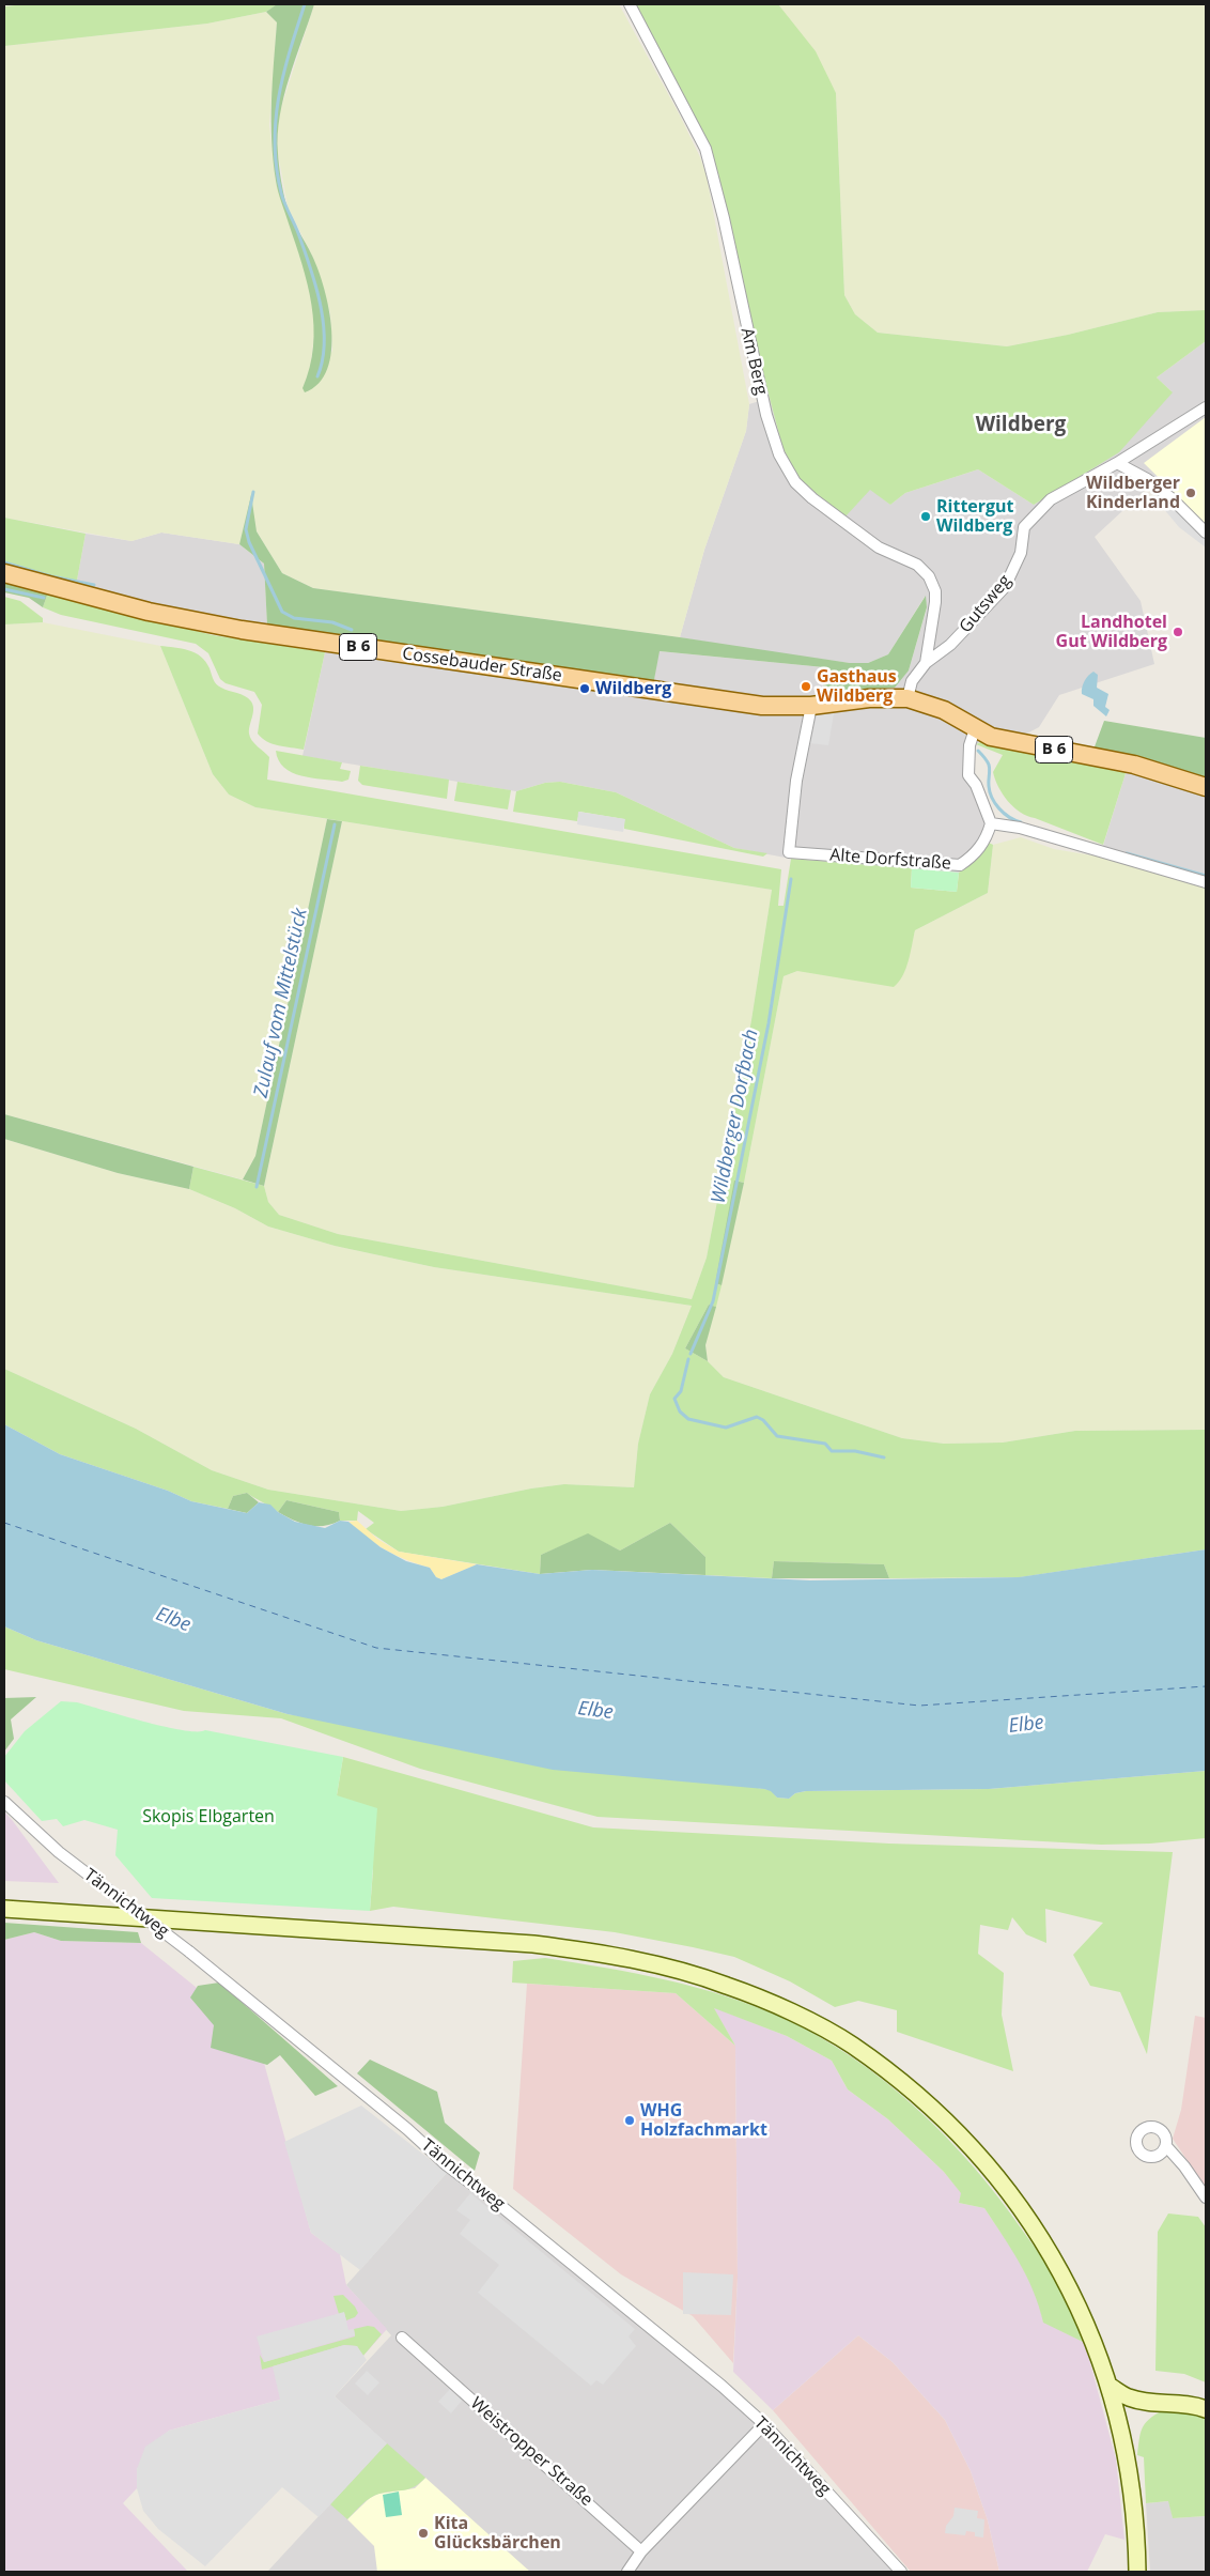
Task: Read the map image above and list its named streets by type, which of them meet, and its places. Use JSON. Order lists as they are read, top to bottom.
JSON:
{
  "streets": {
    "main road": ["B 6", "Cossebauder Straße"],
    "street": [
      "Am Berg",
      "Gutsweg",
      "Alte Dorfstraße",
      "Tännichtweg",
      "Weistropper Straße"
    ]
  },
  "crossings": [
    ["Am Berg", "Gutsweg"],
    ["Gutsweg", "Cossebauder Straße"],
    ["Cossebauder Straße", "Alte Dorfstraße"]
  ],
  "districts": ["Wildberg"],
  "water": ["Zulauf vom Mittelstück", "Wildberger Dorfbach", "Elbe"],
  "parks": ["Skopis Elbgarten"],
  "places": [
    "Wildberger Kinderland",
    "Rittergut Wildberg",
    "Landhotel Gut Wildberg",
    "Gasthaus Wildberg",
    "Wildberg",
    "WHG Holzfachmarkt",
    "Kita Glücksbärchen"
  ]
}
